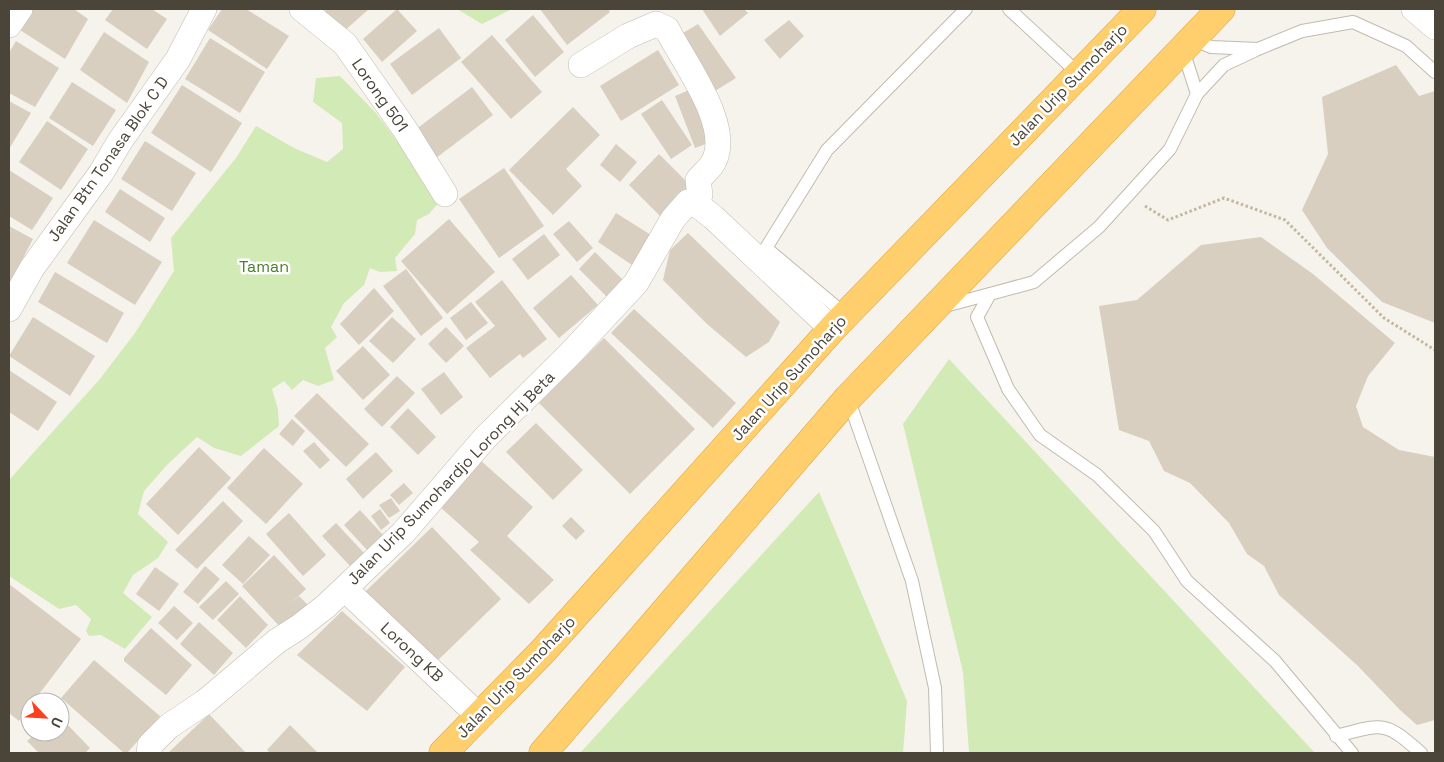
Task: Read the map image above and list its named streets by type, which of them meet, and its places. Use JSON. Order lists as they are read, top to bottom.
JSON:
{
  "streets": {
    "highway": ["Jalan Urip Sumoharjo"],
    "street": [
      "Lorong 501",
      "Jalan Btn Tonasa Blok C D",
      "Jalan Urip Sumohardjo Lorong Hj Beta",
      "Lorong KB"
    ]
  },
  "crossings": [
    ["Jalan Urip Sumoharjo", "Lorong KB"],
    ["Jalan Urip Sumohardjo Lorong Hj Beta", "Lorong KB"]
  ],
  "parks": ["Taman"],
  "north": "bottom right"
}
